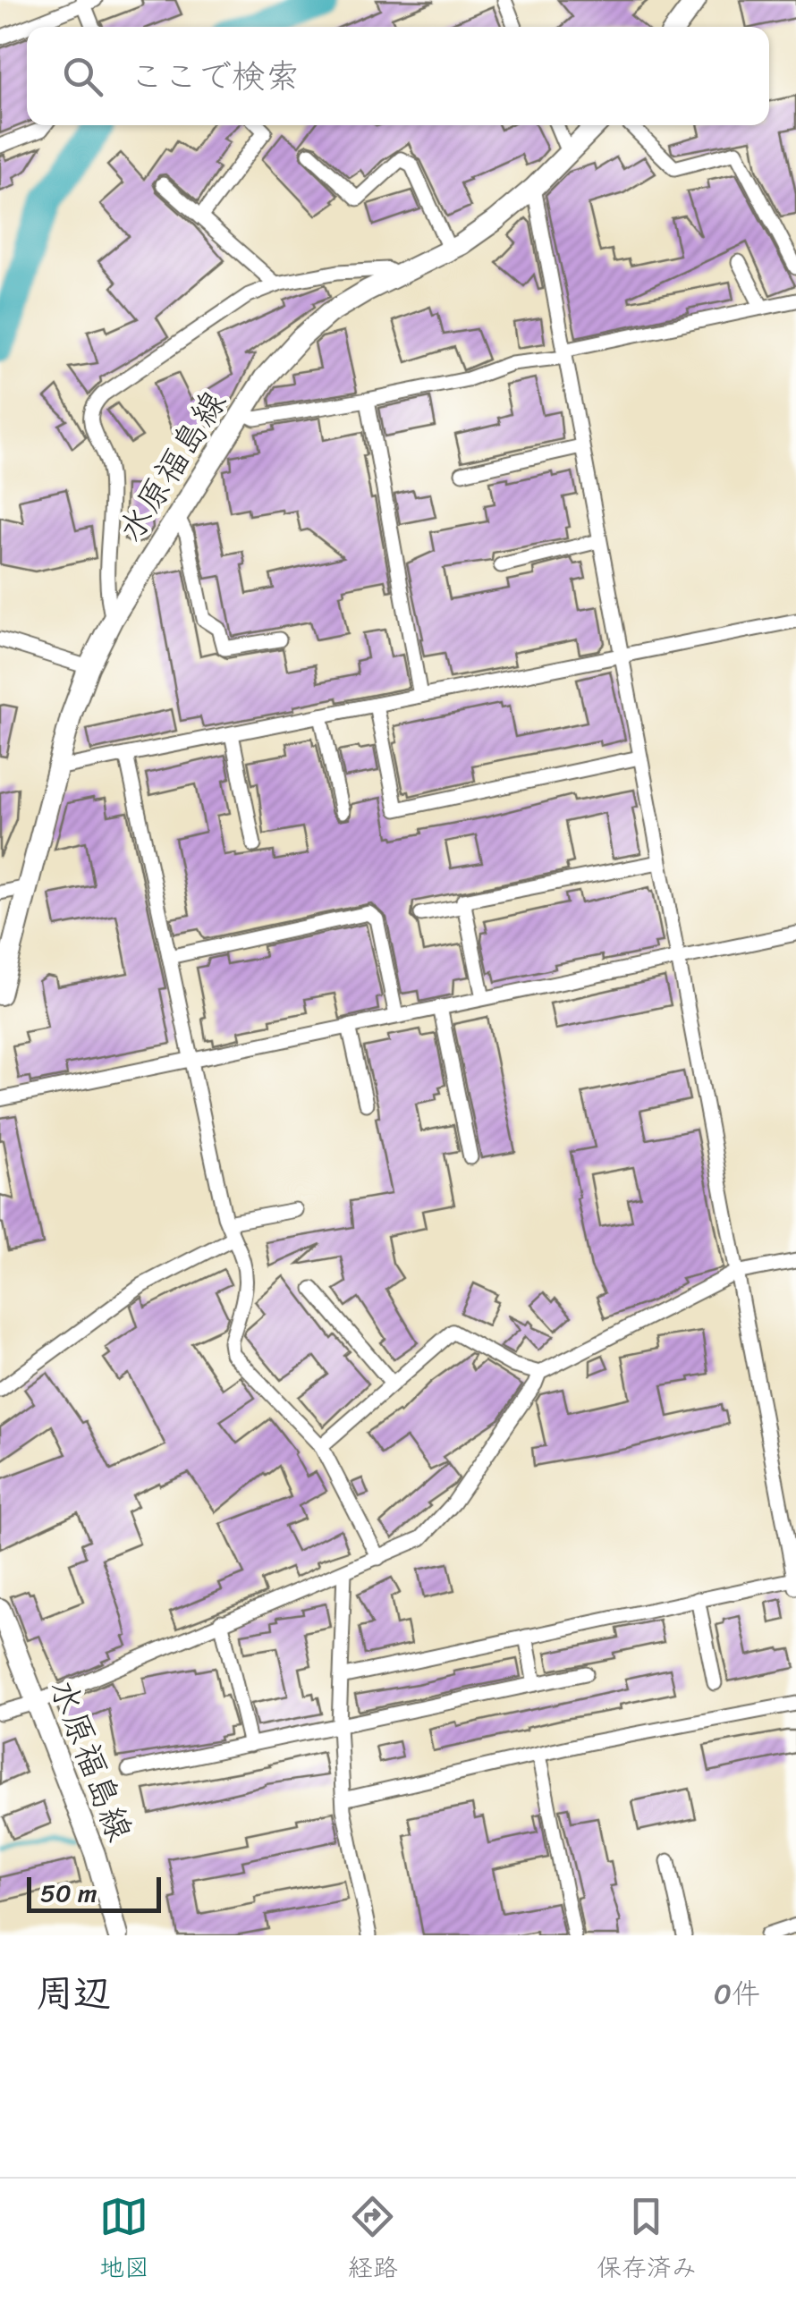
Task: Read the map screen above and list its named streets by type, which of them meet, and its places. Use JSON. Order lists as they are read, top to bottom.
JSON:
{
  "streets": {
    "main road": ["水原福島線"]
  },
  "scale_bar": "50 m",
  "page": {
    "search": "ここで検索",
    "scale": "50 m",
    "heading": ["周辺", "0件"],
    "nav": ["地図", "経路", "保存済み"]
  }
}
